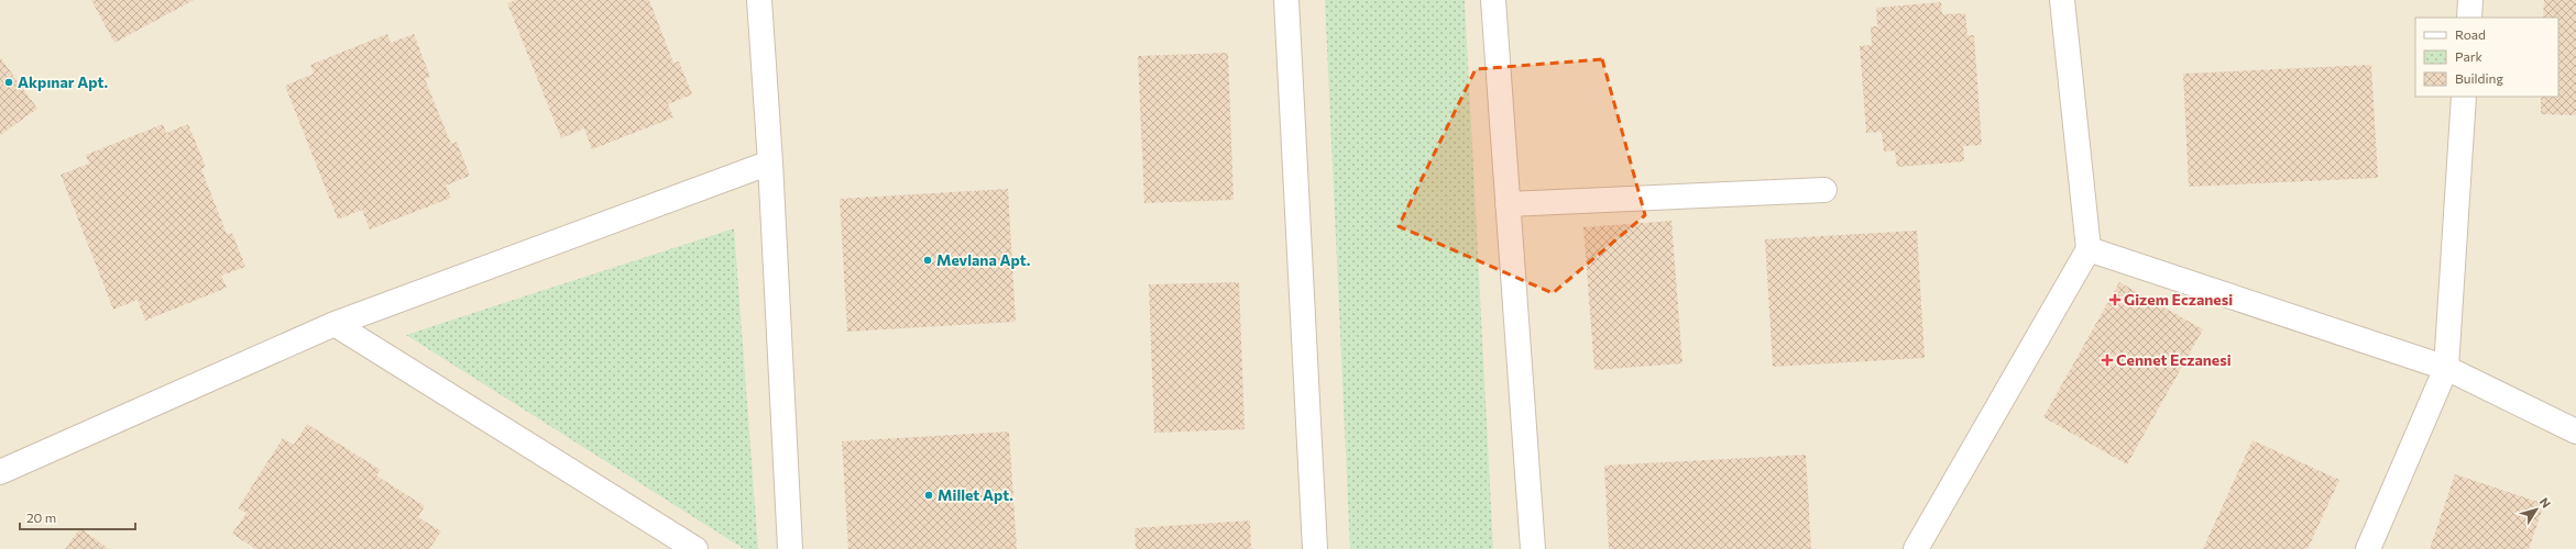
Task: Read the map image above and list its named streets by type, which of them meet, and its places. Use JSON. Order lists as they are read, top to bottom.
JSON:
{
  "places": {
    "other": ["Akpınar Apt.", "Mevlana Apt.", "Millet Apt."],
    "health": ["Gizem Eczanesi", "Cennet Eczanesi"]
  },
  "legend": ["Road", "Park", "Building"],
  "scale_bar": "20 m",
  "north": "top right"
}
